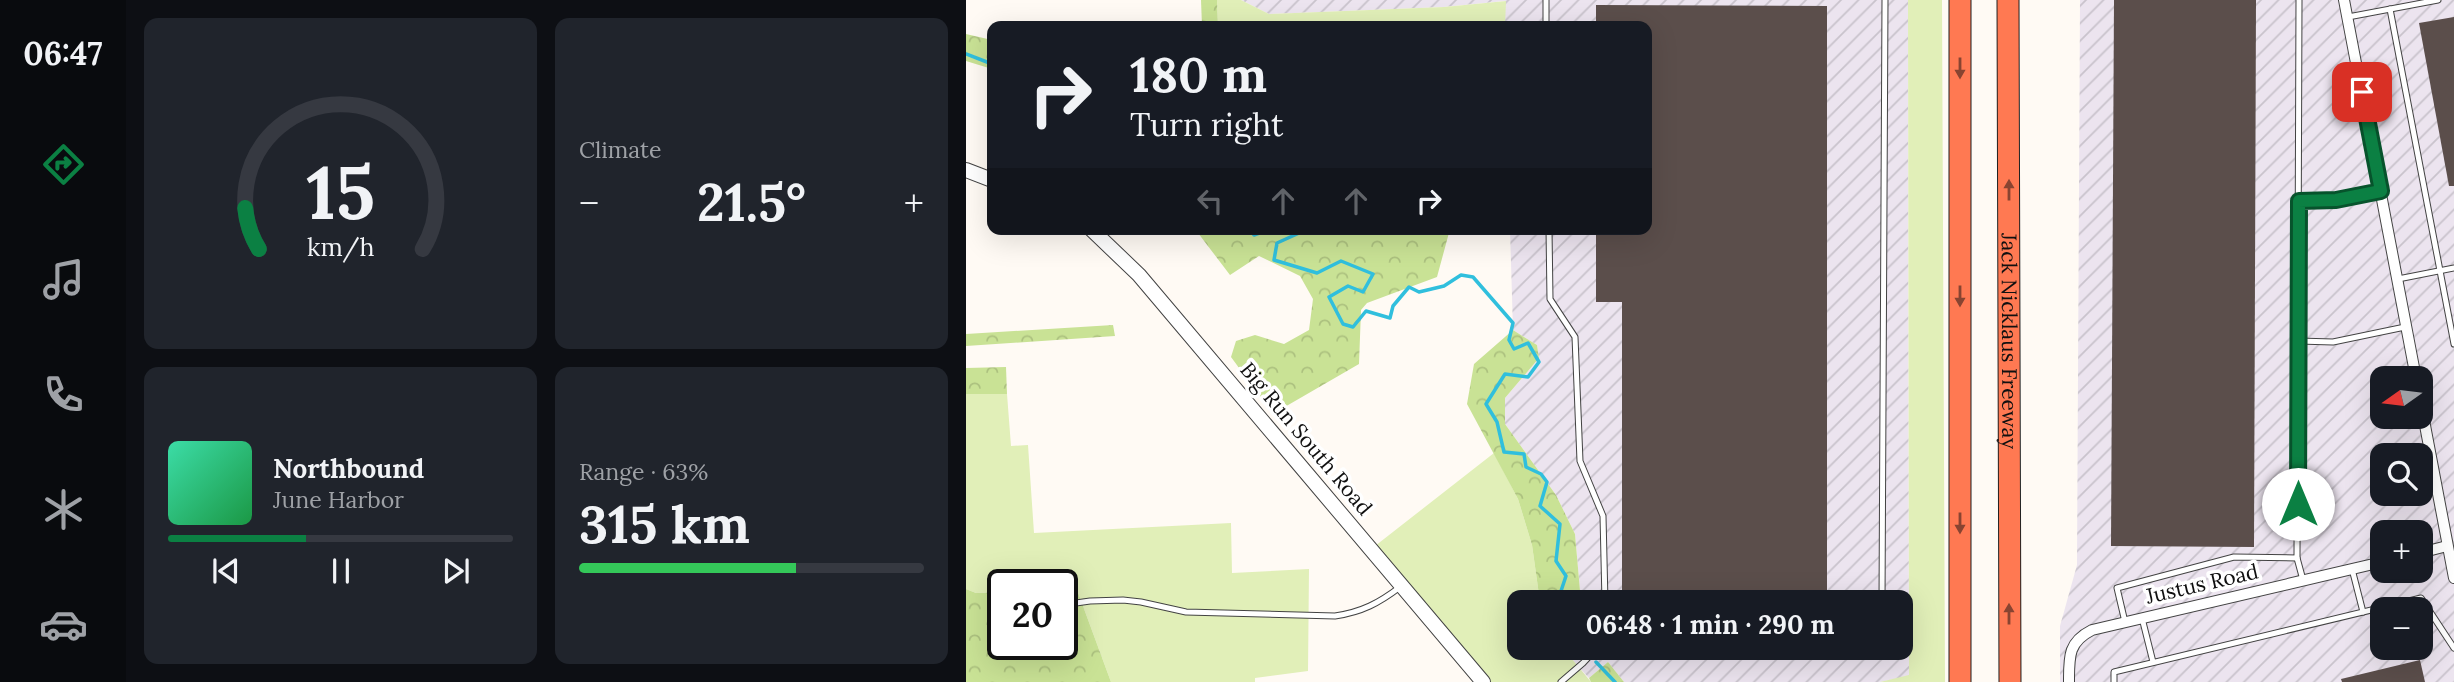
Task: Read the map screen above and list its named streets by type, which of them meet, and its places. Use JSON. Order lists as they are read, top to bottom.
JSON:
{
  "streets": {
    "highway": ["Jack Nicklaus Freeway"],
    "street": ["Big Run South Road", "Justus Road"]
  },
  "north": "left",
  "page": {
    "tabs": "06:47",
    "tile": [
      "Climate",
      ["Range · 63%", "315 km"]
    ],
    "turn": ["180 m", "Turn right"],
    "heat": ["−", "21.5°", "+"],
    "map_buttons": ["+", "−"],
    "song": ["Northbound", "June Harbor"],
    "limit": "20",
    "trip": "06:48 · 1 min · 290 m",
    "gauge": ["15", "km/h"]
  }
}
